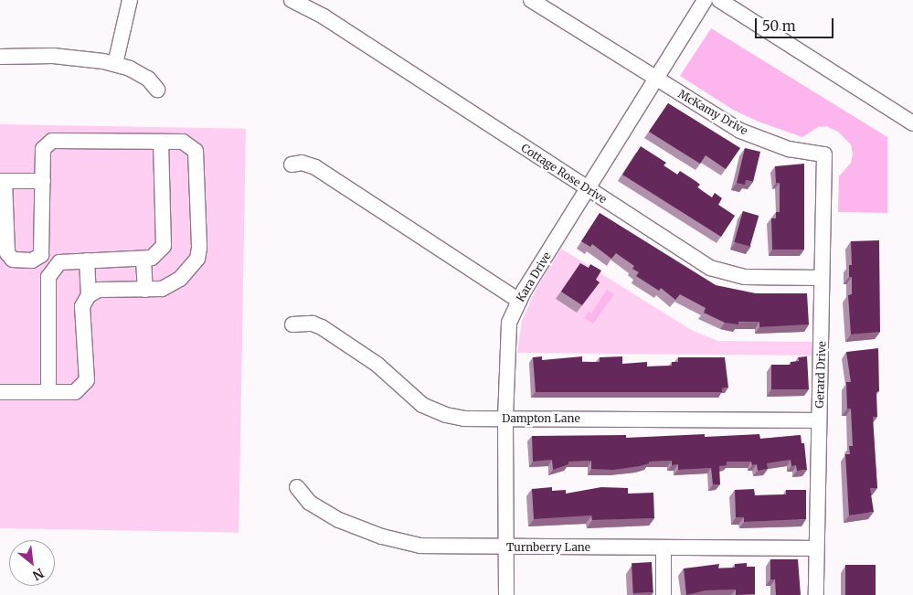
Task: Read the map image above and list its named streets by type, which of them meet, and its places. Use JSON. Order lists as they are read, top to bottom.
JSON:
{
  "streets": {
    "street": [
      "McKamy Drive",
      "Cottage Rose Drive",
      "Kara Drive",
      "Gerard Drive",
      "Dampton Lane",
      "Turnberry Lane"
    ]
  },
  "crossings": [
    ["McKamy Drive", "Kara Drive"],
    ["McKamy Drive", "Gerard Drive"],
    ["Cottage Rose Drive", "Kara Drive"],
    ["Cottage Rose Drive", "Gerard Drive"],
    ["Kara Drive", "Dampton Lane"],
    ["Kara Drive", "Turnberry Lane"],
    ["Gerard Drive", "Dampton Lane"],
    ["Gerard Drive", "Turnberry Lane"]
  ],
  "scale_bar": "50 m",
  "north": "bottom right"
}
